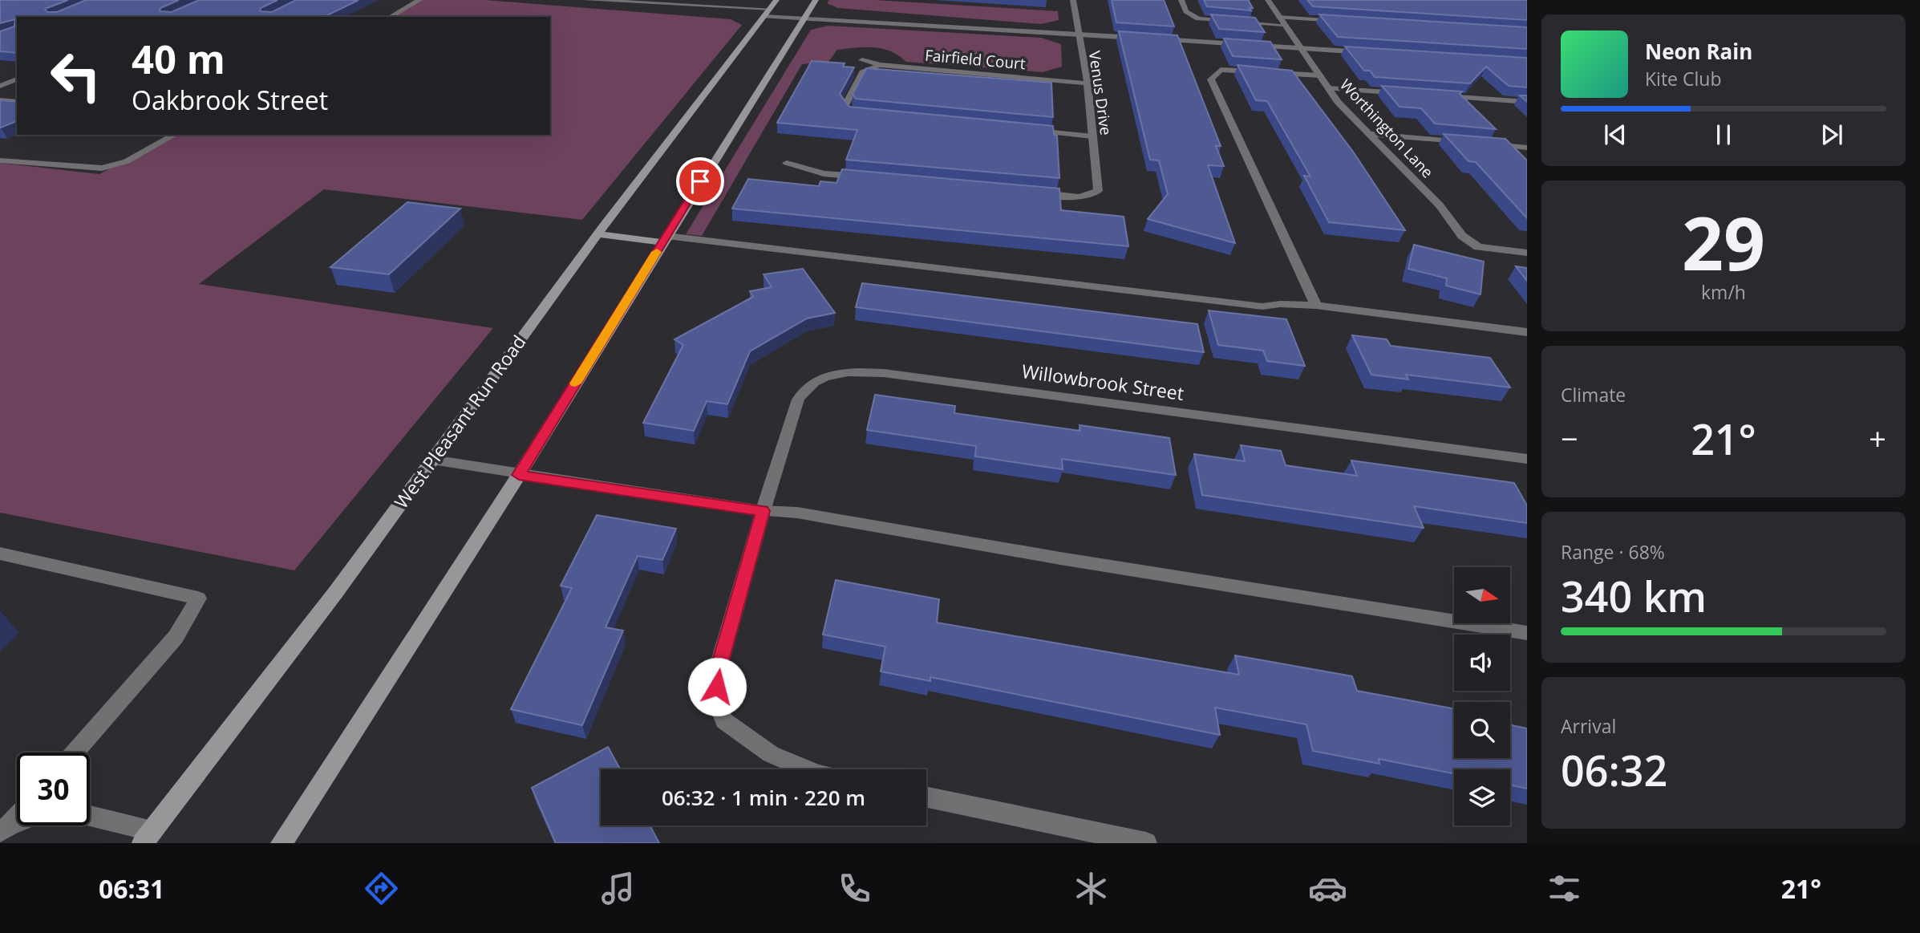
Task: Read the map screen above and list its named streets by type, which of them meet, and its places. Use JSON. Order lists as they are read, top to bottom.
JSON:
{
  "streets": {
    "main road": ["West Pleasant Run Road"],
    "street": [
      "Fairfield Court",
      "Venus Drive",
      "Worthington Lane",
      "Willowbrook Street"
    ]
  },
  "crossings": [
    ["Fairfield Court", "Venus Drive"]
  ],
  "north": "right",
  "page": {
    "turn": ["40 m", "Oakbrook Street"],
    "song": ["Neon Rain", "Kite Club"],
    "tile": [
      ["29", "km/h"],
      "Climate",
      ["Range · 68%", "340 km"],
      ["Arrival", "06:32"]
    ],
    "heat": ["−", "21°", "+"],
    "limit": "30",
    "trip": "06:32 · 1 min · 220 m",
    "tabs": ["06:31", "21°"]
  }
}
